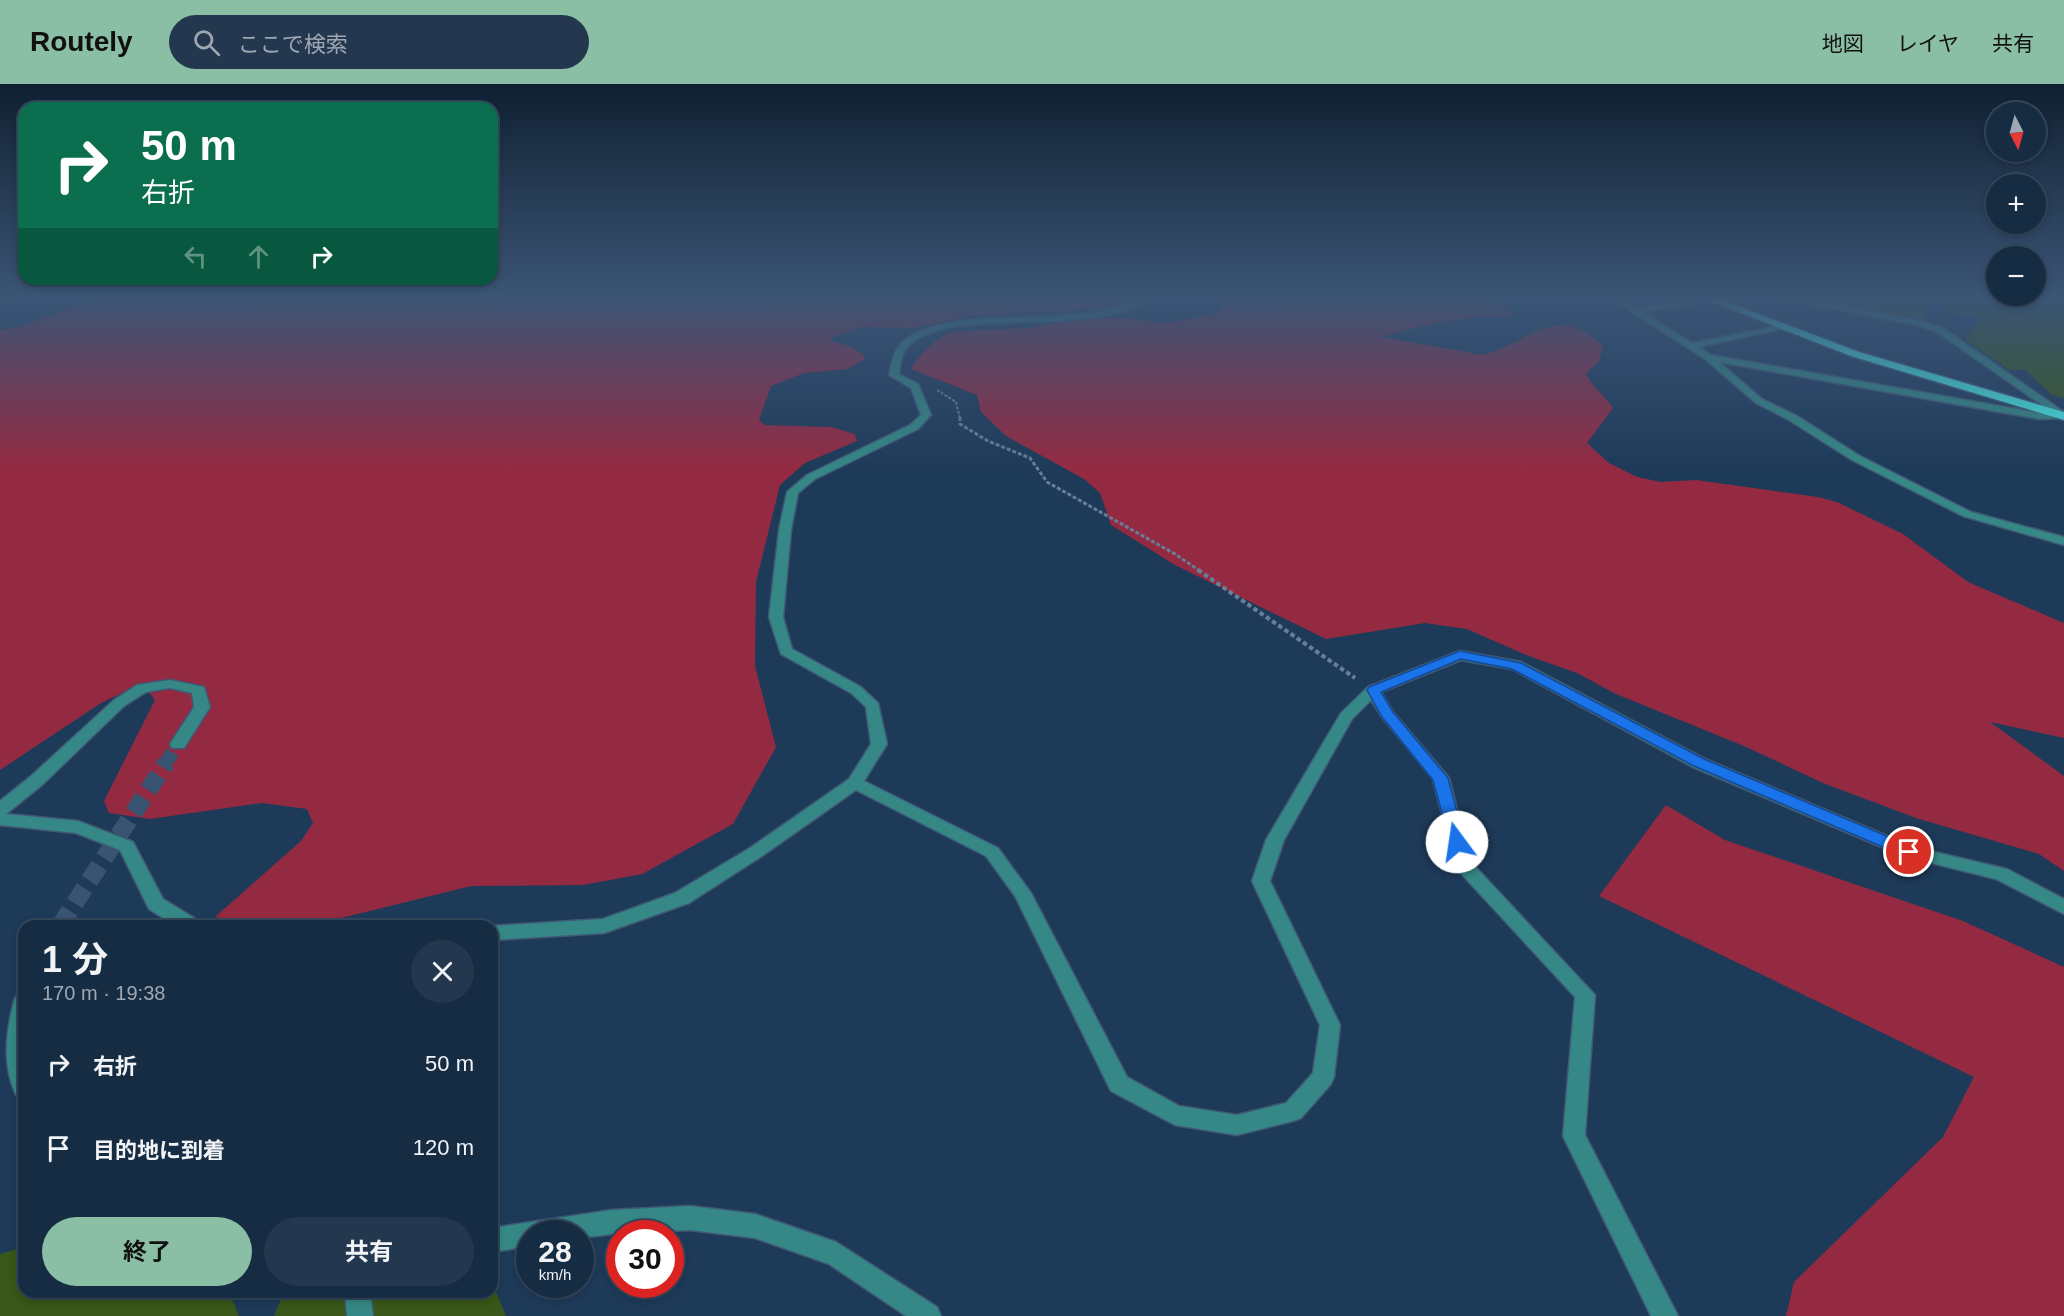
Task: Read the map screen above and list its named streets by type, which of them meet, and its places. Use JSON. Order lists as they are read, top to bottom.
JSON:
{
  "north": "bottom",
  "page": {
    "header": "Routely",
    "search": "ここで検索",
    "nav": ["地図", "レイヤ", "共有"],
    "map_buttons": ["+", "−"],
    "turn": ["50 m", "右折"],
    "heading": ["1 分", "170 m · 19:38"],
    "list": [
      {
        "name": "右折",
        "value": "50 m"
      },
      {
        "name": "目的地に到着",
        "value": "120 m"
      }
    ],
    "buttons": ["終了", "共有"],
    "speed": "28 km/h",
    "limit": "30"
  }
}
